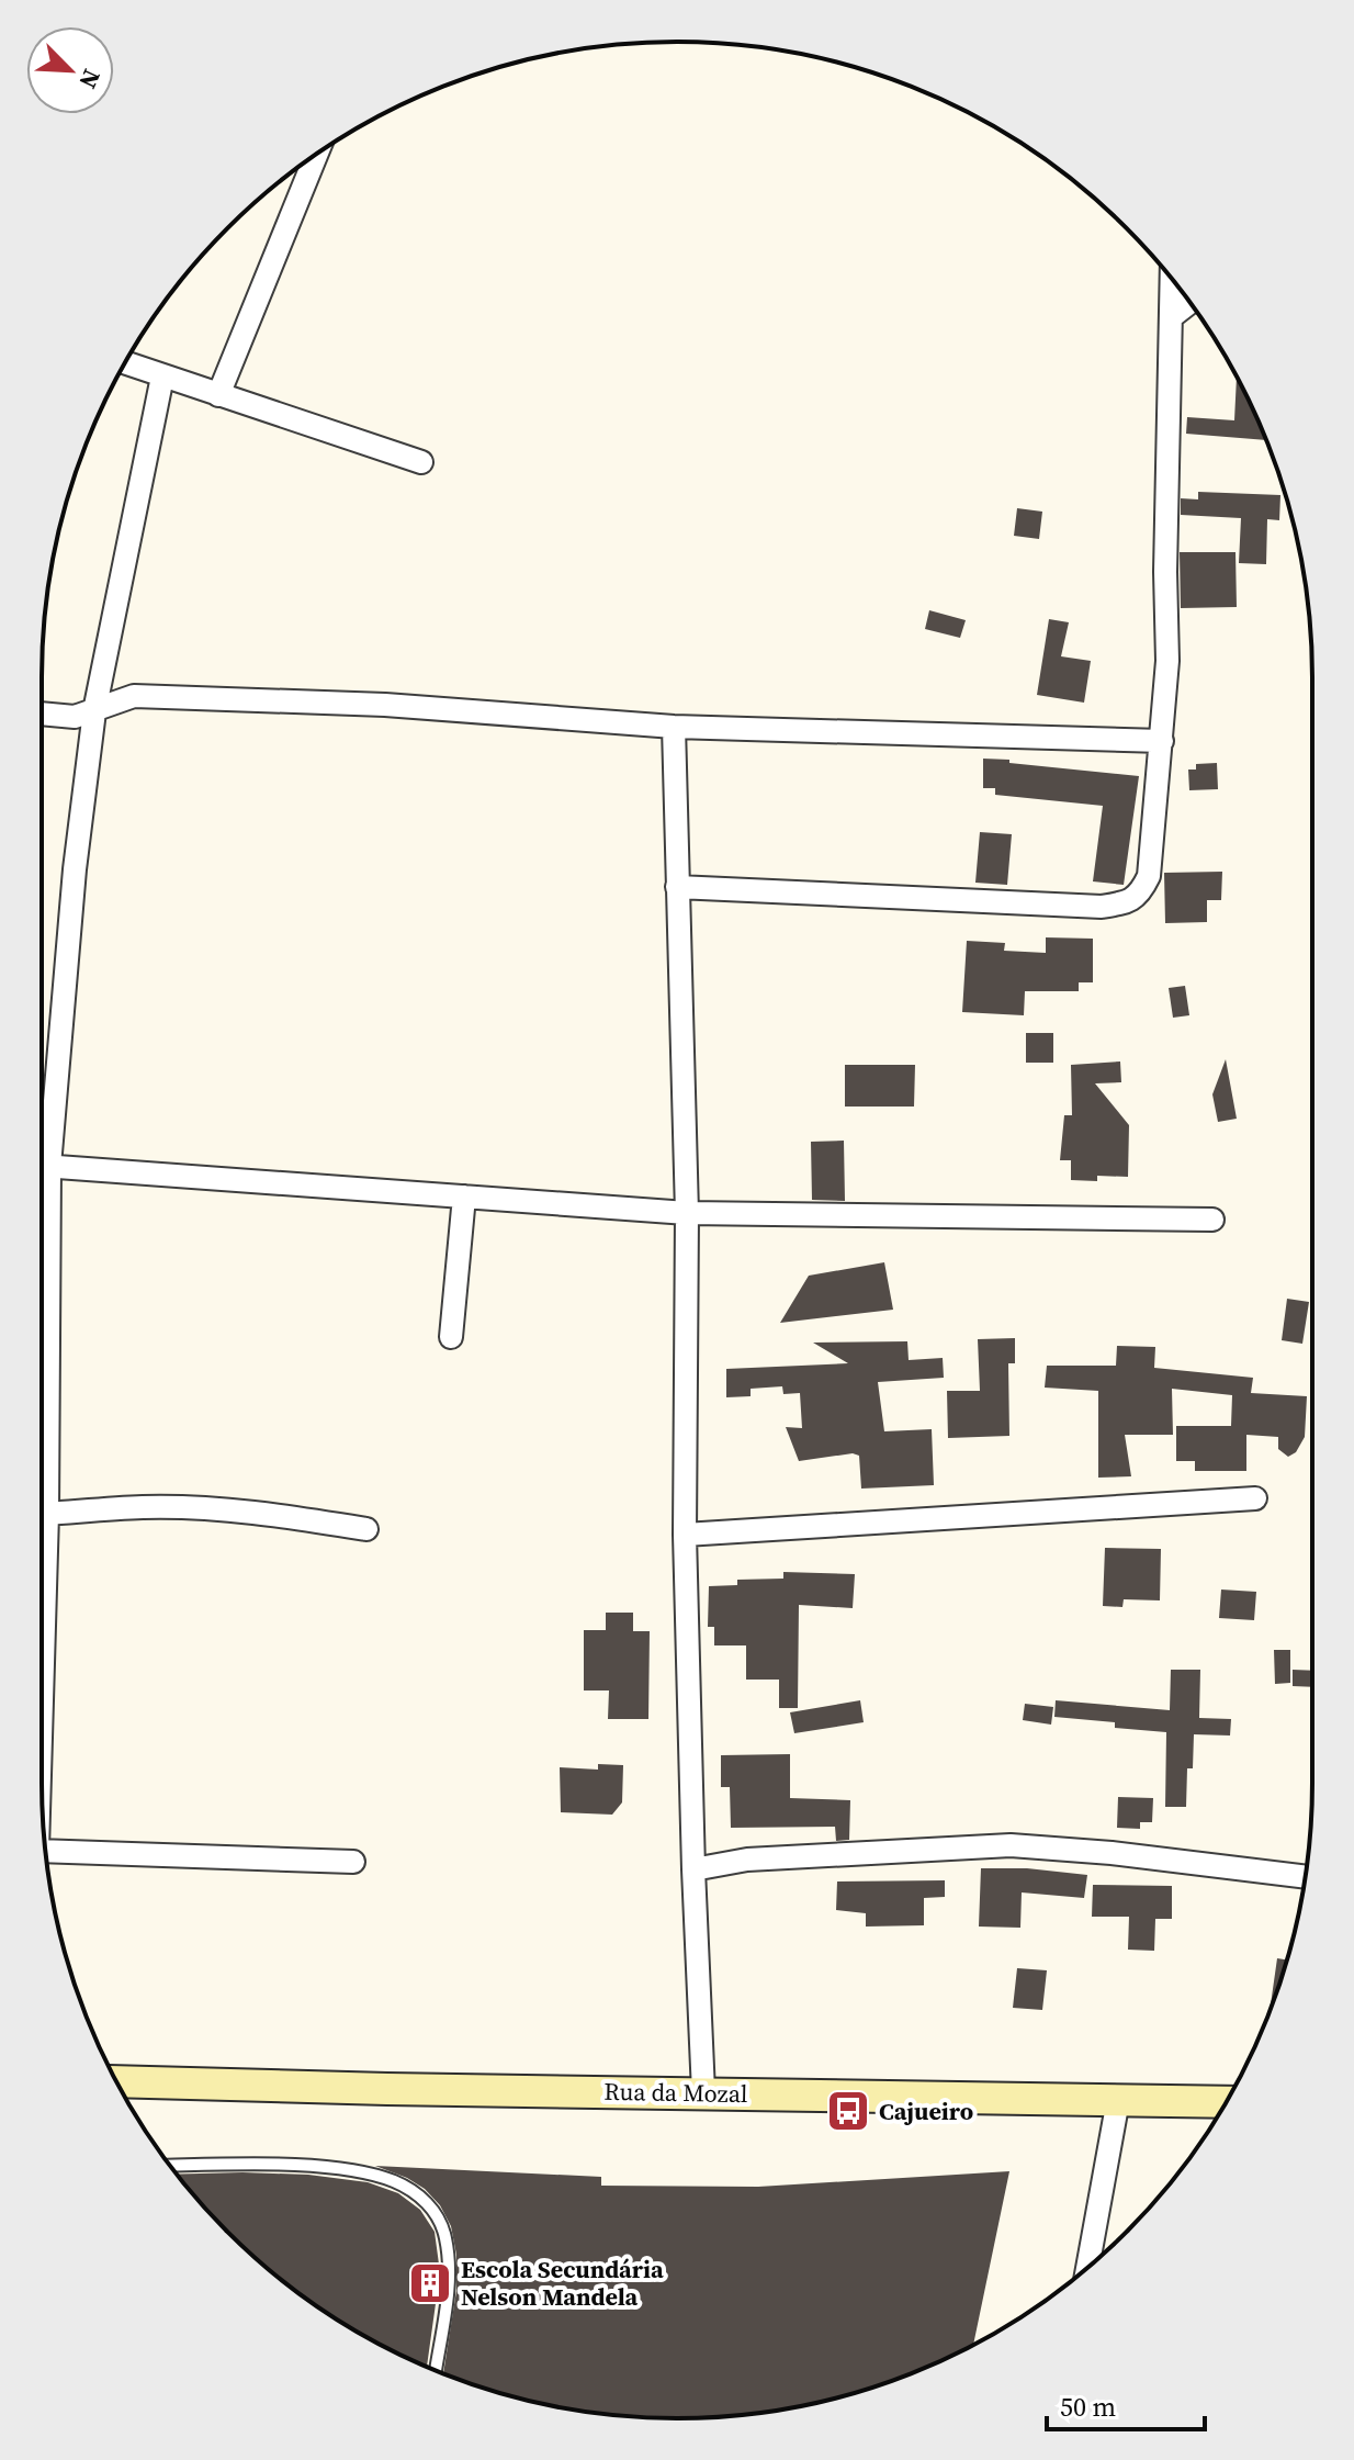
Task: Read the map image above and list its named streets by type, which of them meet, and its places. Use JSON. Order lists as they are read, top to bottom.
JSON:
{
  "streets": {
    "main road": ["Rua da Mozal"]
  },
  "places": {
    "bus stop": ["Cajueiro"],
    "building": ["Escola Secundária Nelson Mandela"]
  },
  "scale_bar": "50 m",
  "north": "bottom right"
}
